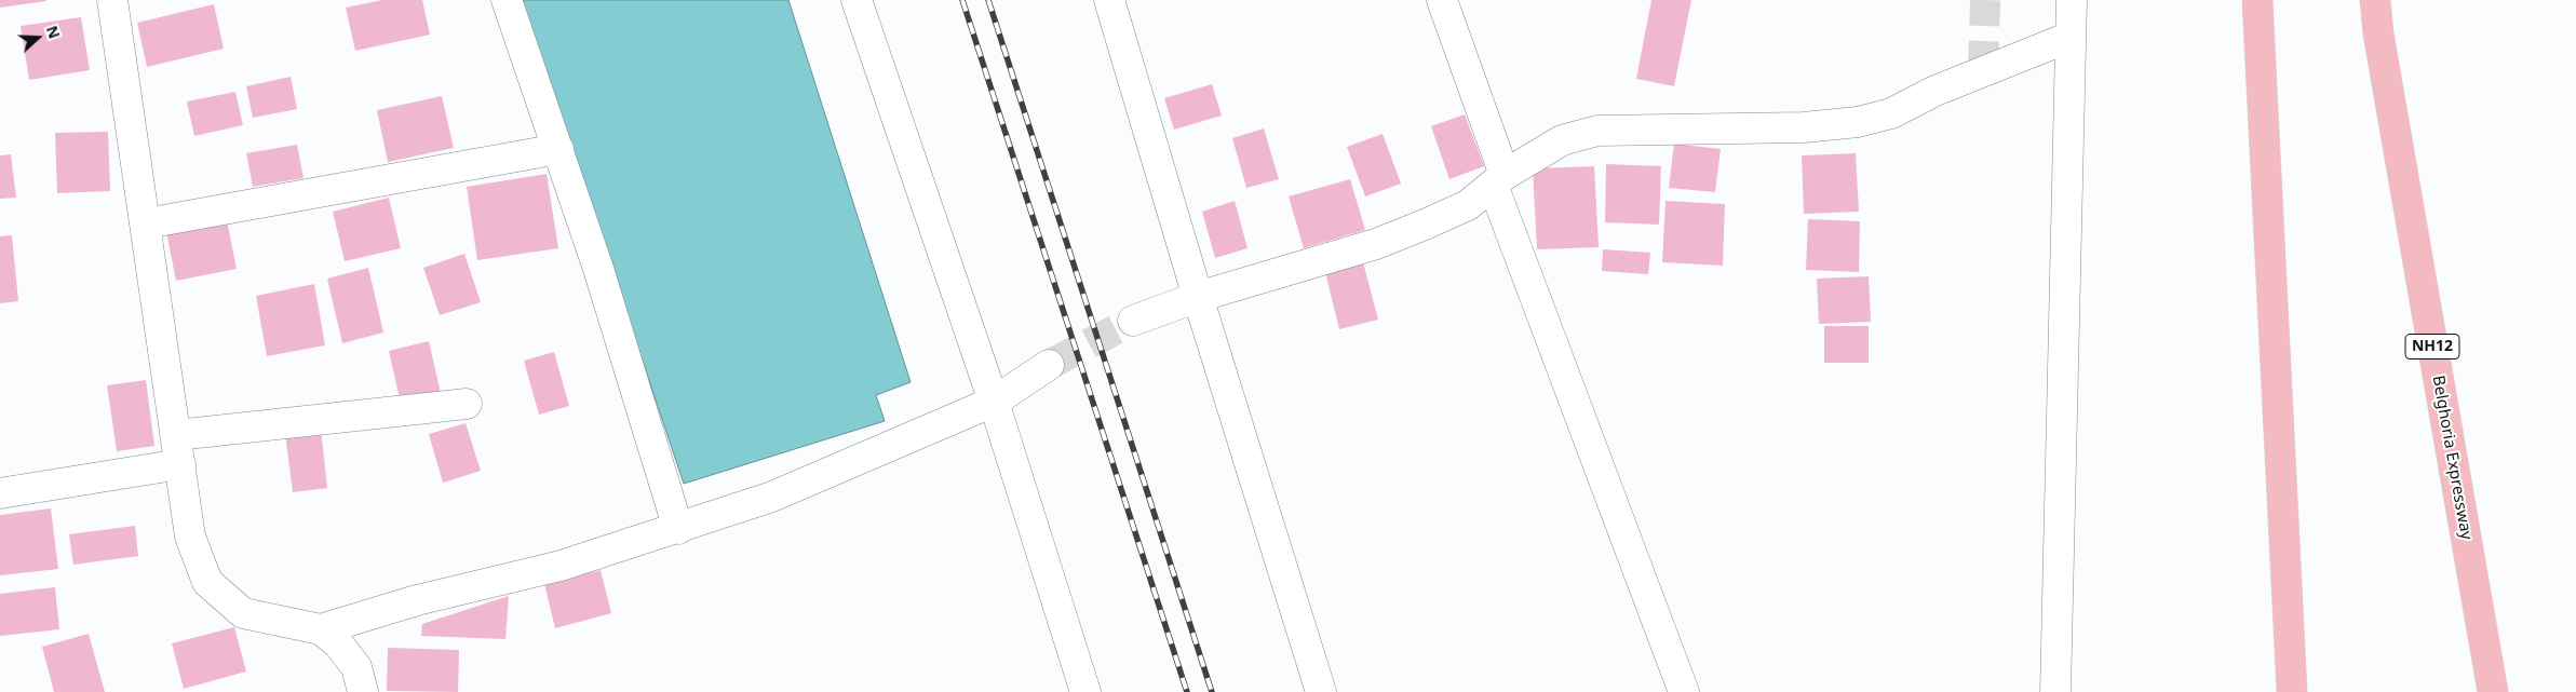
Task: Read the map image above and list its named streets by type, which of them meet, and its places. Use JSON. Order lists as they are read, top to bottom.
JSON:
{
  "streets": {
    "highway": ["NH12", "Belghoria Expressway"]
  },
  "north": "right"
}
